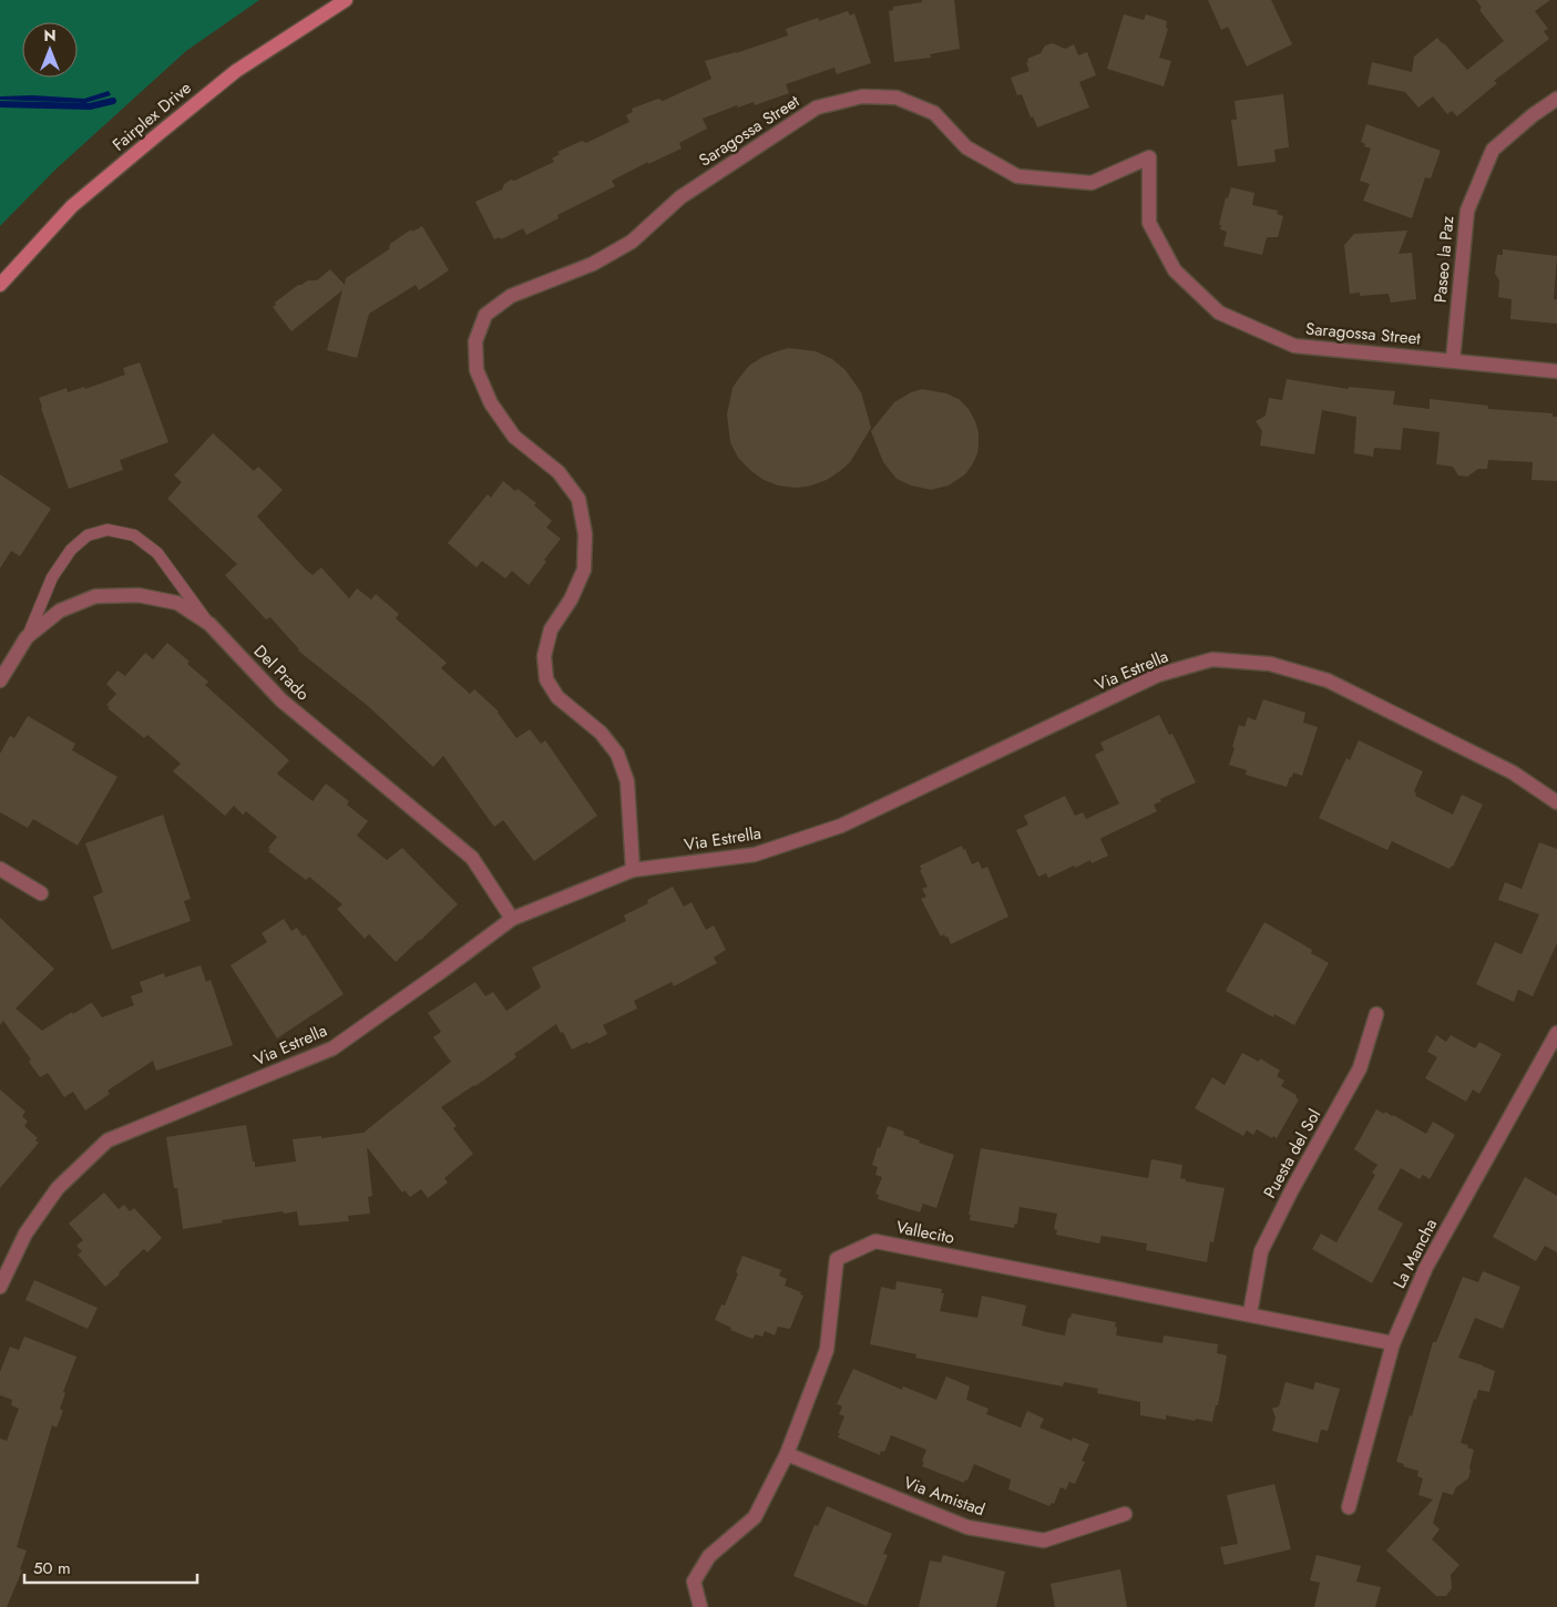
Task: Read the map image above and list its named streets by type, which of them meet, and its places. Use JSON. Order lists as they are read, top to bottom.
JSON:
{
  "streets": {
    "main road": ["Fairplex Drive"],
    "street": [
      "Saragossa Street",
      "Paseo la Paz",
      "Via Estrella",
      "Del Prado",
      "Puesta del Sol",
      "Vallecito",
      "La Mancha",
      "Via Amistad"
    ]
  },
  "crossings": [
    ["Saragossa Street", "Paseo la Paz"],
    ["Saragossa Street", "Via Estrella"],
    ["Via Estrella", "Del Prado"],
    ["Puesta del Sol", "Vallecito"],
    ["Vallecito", "La Mancha"],
    ["Vallecito", "Via Amistad"]
  ],
  "scale_bar": "50 m",
  "north": "top"
}
